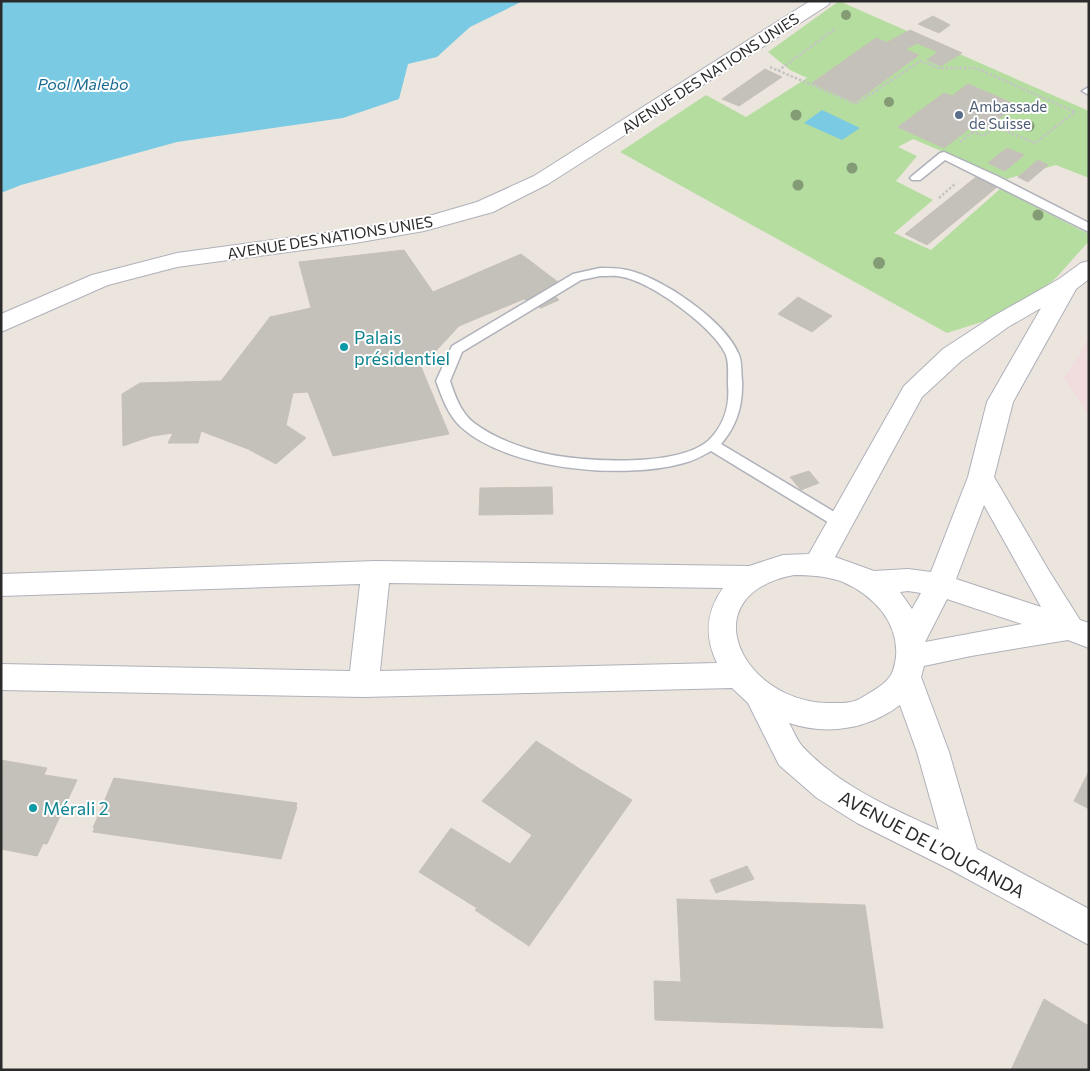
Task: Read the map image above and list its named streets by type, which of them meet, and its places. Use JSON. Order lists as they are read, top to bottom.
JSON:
{
  "streets": {
    "street": ["AVENUE DES NATIONS UNIES", "AVENUE DE L’OUGANDA"]
  },
  "water": ["Pool Malebo"],
  "places": ["Ambassade de Suisse", "Palais présidentiel", "Mérali 2"]
}
